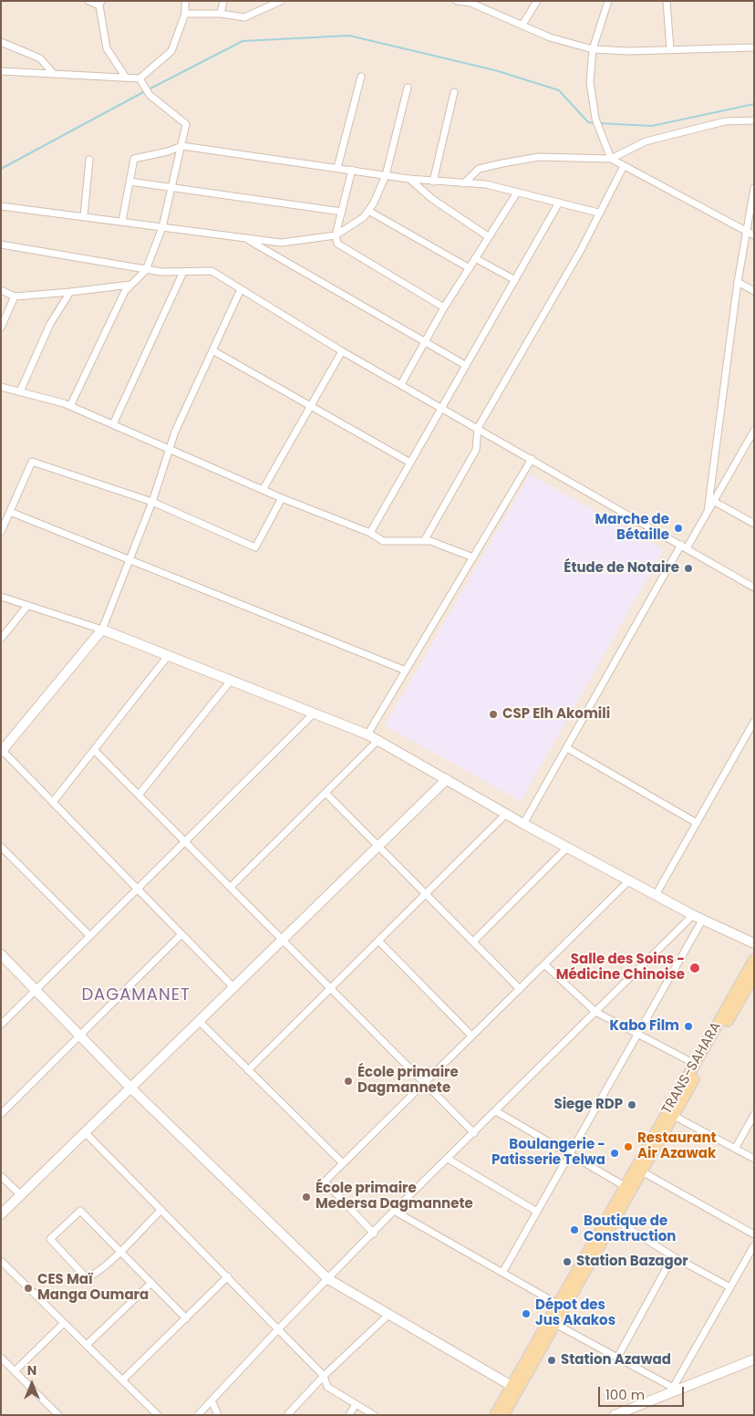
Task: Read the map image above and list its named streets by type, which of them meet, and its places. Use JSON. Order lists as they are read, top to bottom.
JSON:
{
  "streets": {
    "main road": ["TRANS-SAHARA"]
  },
  "districts": ["DAGAMANET"],
  "places": [
    "Marche de Bétaille",
    "Étude de Notaire",
    "CSP Elh Akomili",
    "Salle des Soins - Médicine Chinoise",
    "Kabo Film",
    "École primaire Dagmannete",
    "Siege RDP",
    "Restaurant Air Azawak",
    "Boulangerie - Patisserie Telwa",
    "École primaire Medersa Dagmannete",
    "Boutique de Construction",
    "Station Bazagor",
    "CES Maï Manga Oumara",
    "Dépot des Jus Akakos",
    "Station Azawad"
  ],
  "scale_bar": "100 m",
  "north": "top"
}
